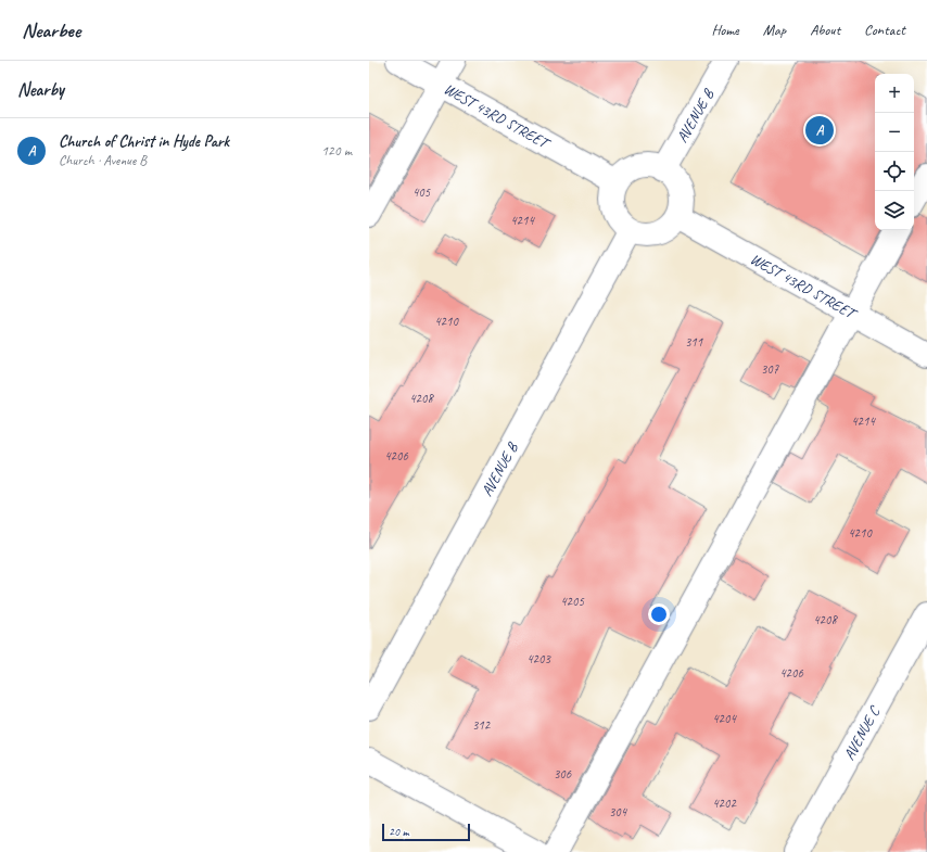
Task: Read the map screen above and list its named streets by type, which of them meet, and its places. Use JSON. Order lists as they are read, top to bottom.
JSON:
{
  "streets": {
    "street": ["WEST 43RD STREET", "AVENUE B", "AVENUE C"]
  },
  "crossings": [
    ["WEST 43RD STREET", "AVENUE B"]
  ],
  "house_numbers": [
    "405",
    "4214",
    "4210",
    "311",
    "307",
    "4208",
    "4214",
    "4206",
    "4210",
    "4205",
    "4208",
    "4203",
    "4206",
    "4204",
    "312",
    "306",
    "4202",
    "304"
  ],
  "scale_bar": "20 m",
  "page": {
    "header": "Nearbee",
    "nav": [
      "Home",
      "Map",
      "About",
      "Contact"
    ],
    "heading": "Nearby",
    "map_buttons": ["+", "−"],
    "pins": "A",
    "list": [
      {
        "mark": "A",
        "name": "Church of Christ in Hyde Park",
        "note": "Church · Avenue B",
        "value": "120 m"
      }
    ],
    "scale": "20 m"
  }
}
